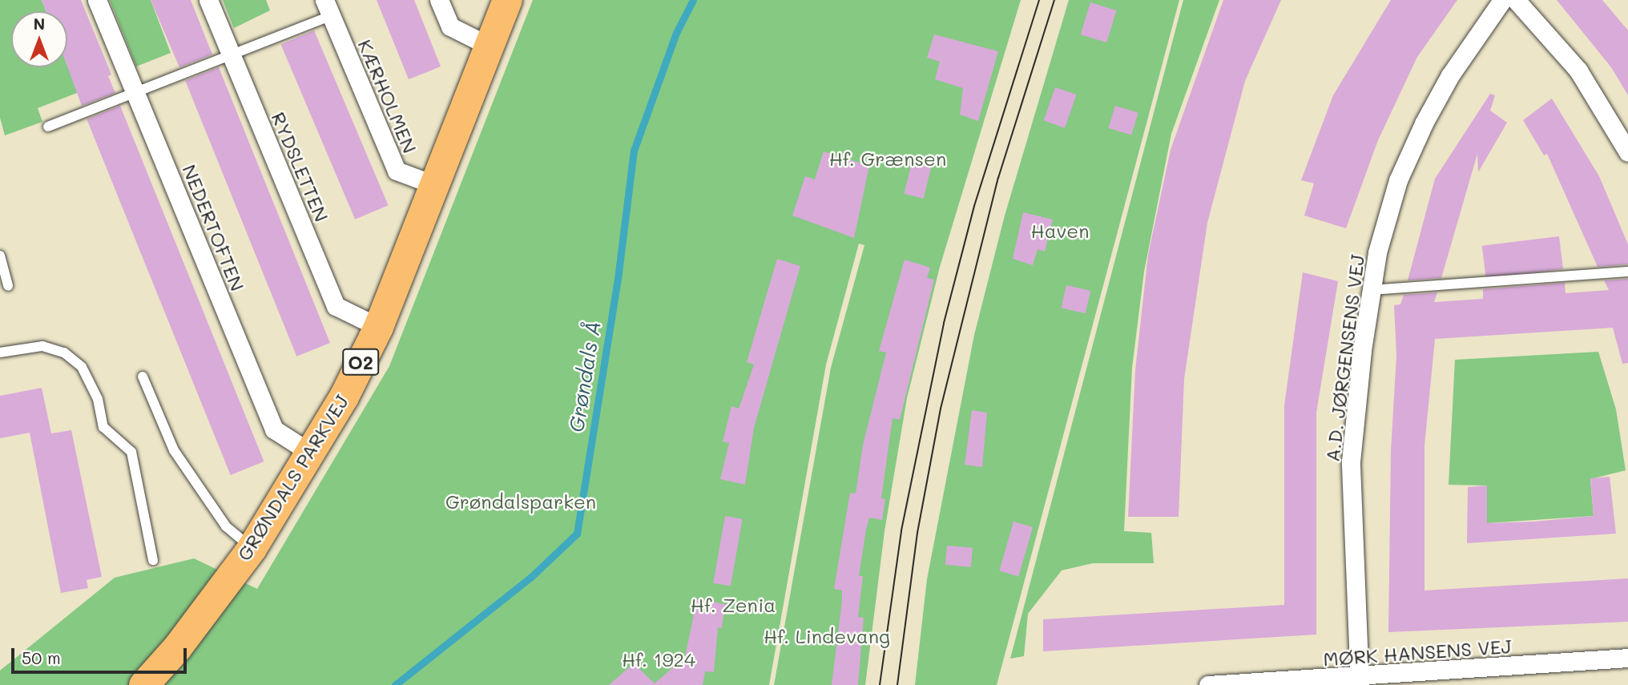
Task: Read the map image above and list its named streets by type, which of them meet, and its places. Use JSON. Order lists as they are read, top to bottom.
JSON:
{
  "streets": {
    "main road": ["O2", "GRØNDALS PARKVEJ"],
    "street": [
      "KÆRHOLMEN",
      "RYDSLETTEN",
      "NEDERTOFTEN",
      "A.D. JØRGENSENS VEJ",
      "MØRK HANSENS VEJ"
    ]
  },
  "crossings": [
    ["KÆRHOLMEN", "GRØNDALS PARKVEJ"],
    ["RYDSLETTEN", "GRØNDALS PARKVEJ"],
    ["NEDERTOFTEN", "GRØNDALS PARKVEJ"],
    ["A.D. JØRGENSENS VEJ", "MØRK HANSENS VEJ"]
  ],
  "water": ["Grøndals Å"],
  "parks": [
    "Hf. Grænsen",
    "Haven",
    "Grøndalsparken",
    "Hf. Zenia",
    "Hf. Lindevang",
    "Hf. 1924"
  ],
  "scale_bar": "50 m",
  "north": "top"
}
